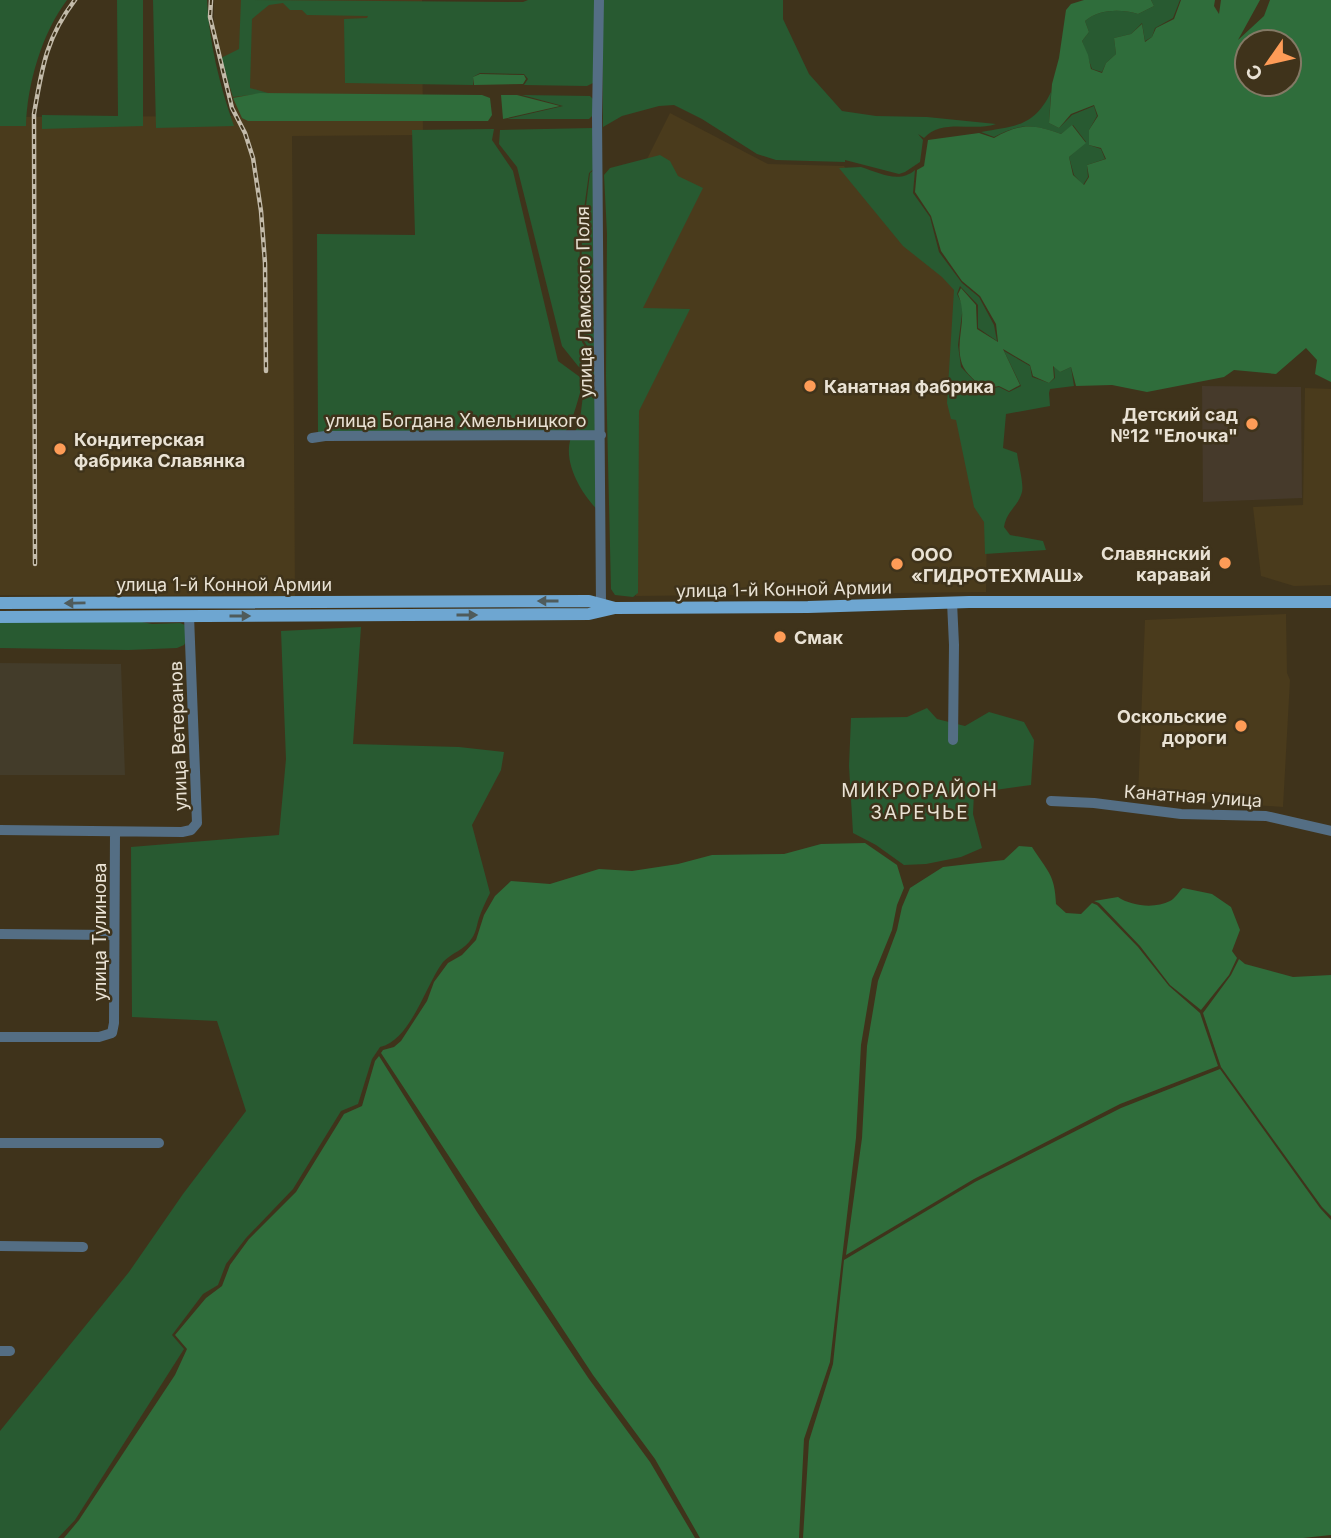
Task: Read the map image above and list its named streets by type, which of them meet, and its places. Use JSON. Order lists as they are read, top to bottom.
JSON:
{
  "streets": {
    "main road": ["улица 1-й Конной Армии"],
    "street": [
      "улица Ламского Поля",
      "улица Богдана Хмельницкого",
      "улица Ветеранов",
      "Канатная улица",
      "улица Тулинова"
    ]
  },
  "crossings": [
    ["улица Ламского Поля", "улица Богдана Хмельницкого"],
    ["улица Ламского Поля", "улица 1-й Конной Армии"],
    ["улица 1-й Конной Армии", "улица Ветеранов"],
    ["улица Ветеранов", "улица Тулинова"]
  ],
  "districts": ["МИКРОРАЙОН ЗАРЕЧЬЕ"],
  "places": [
    "Канатная фабрика",
    "Детский сад №12 \"Елочка\"",
    "Кондитерская фабрика Славянка",
    "Славянский каравай",
    "ООО «ГИДРОТЕХМАШ»",
    "Смак",
    "Оскольские дороги"
  ],
  "north": "bottom left"
}
